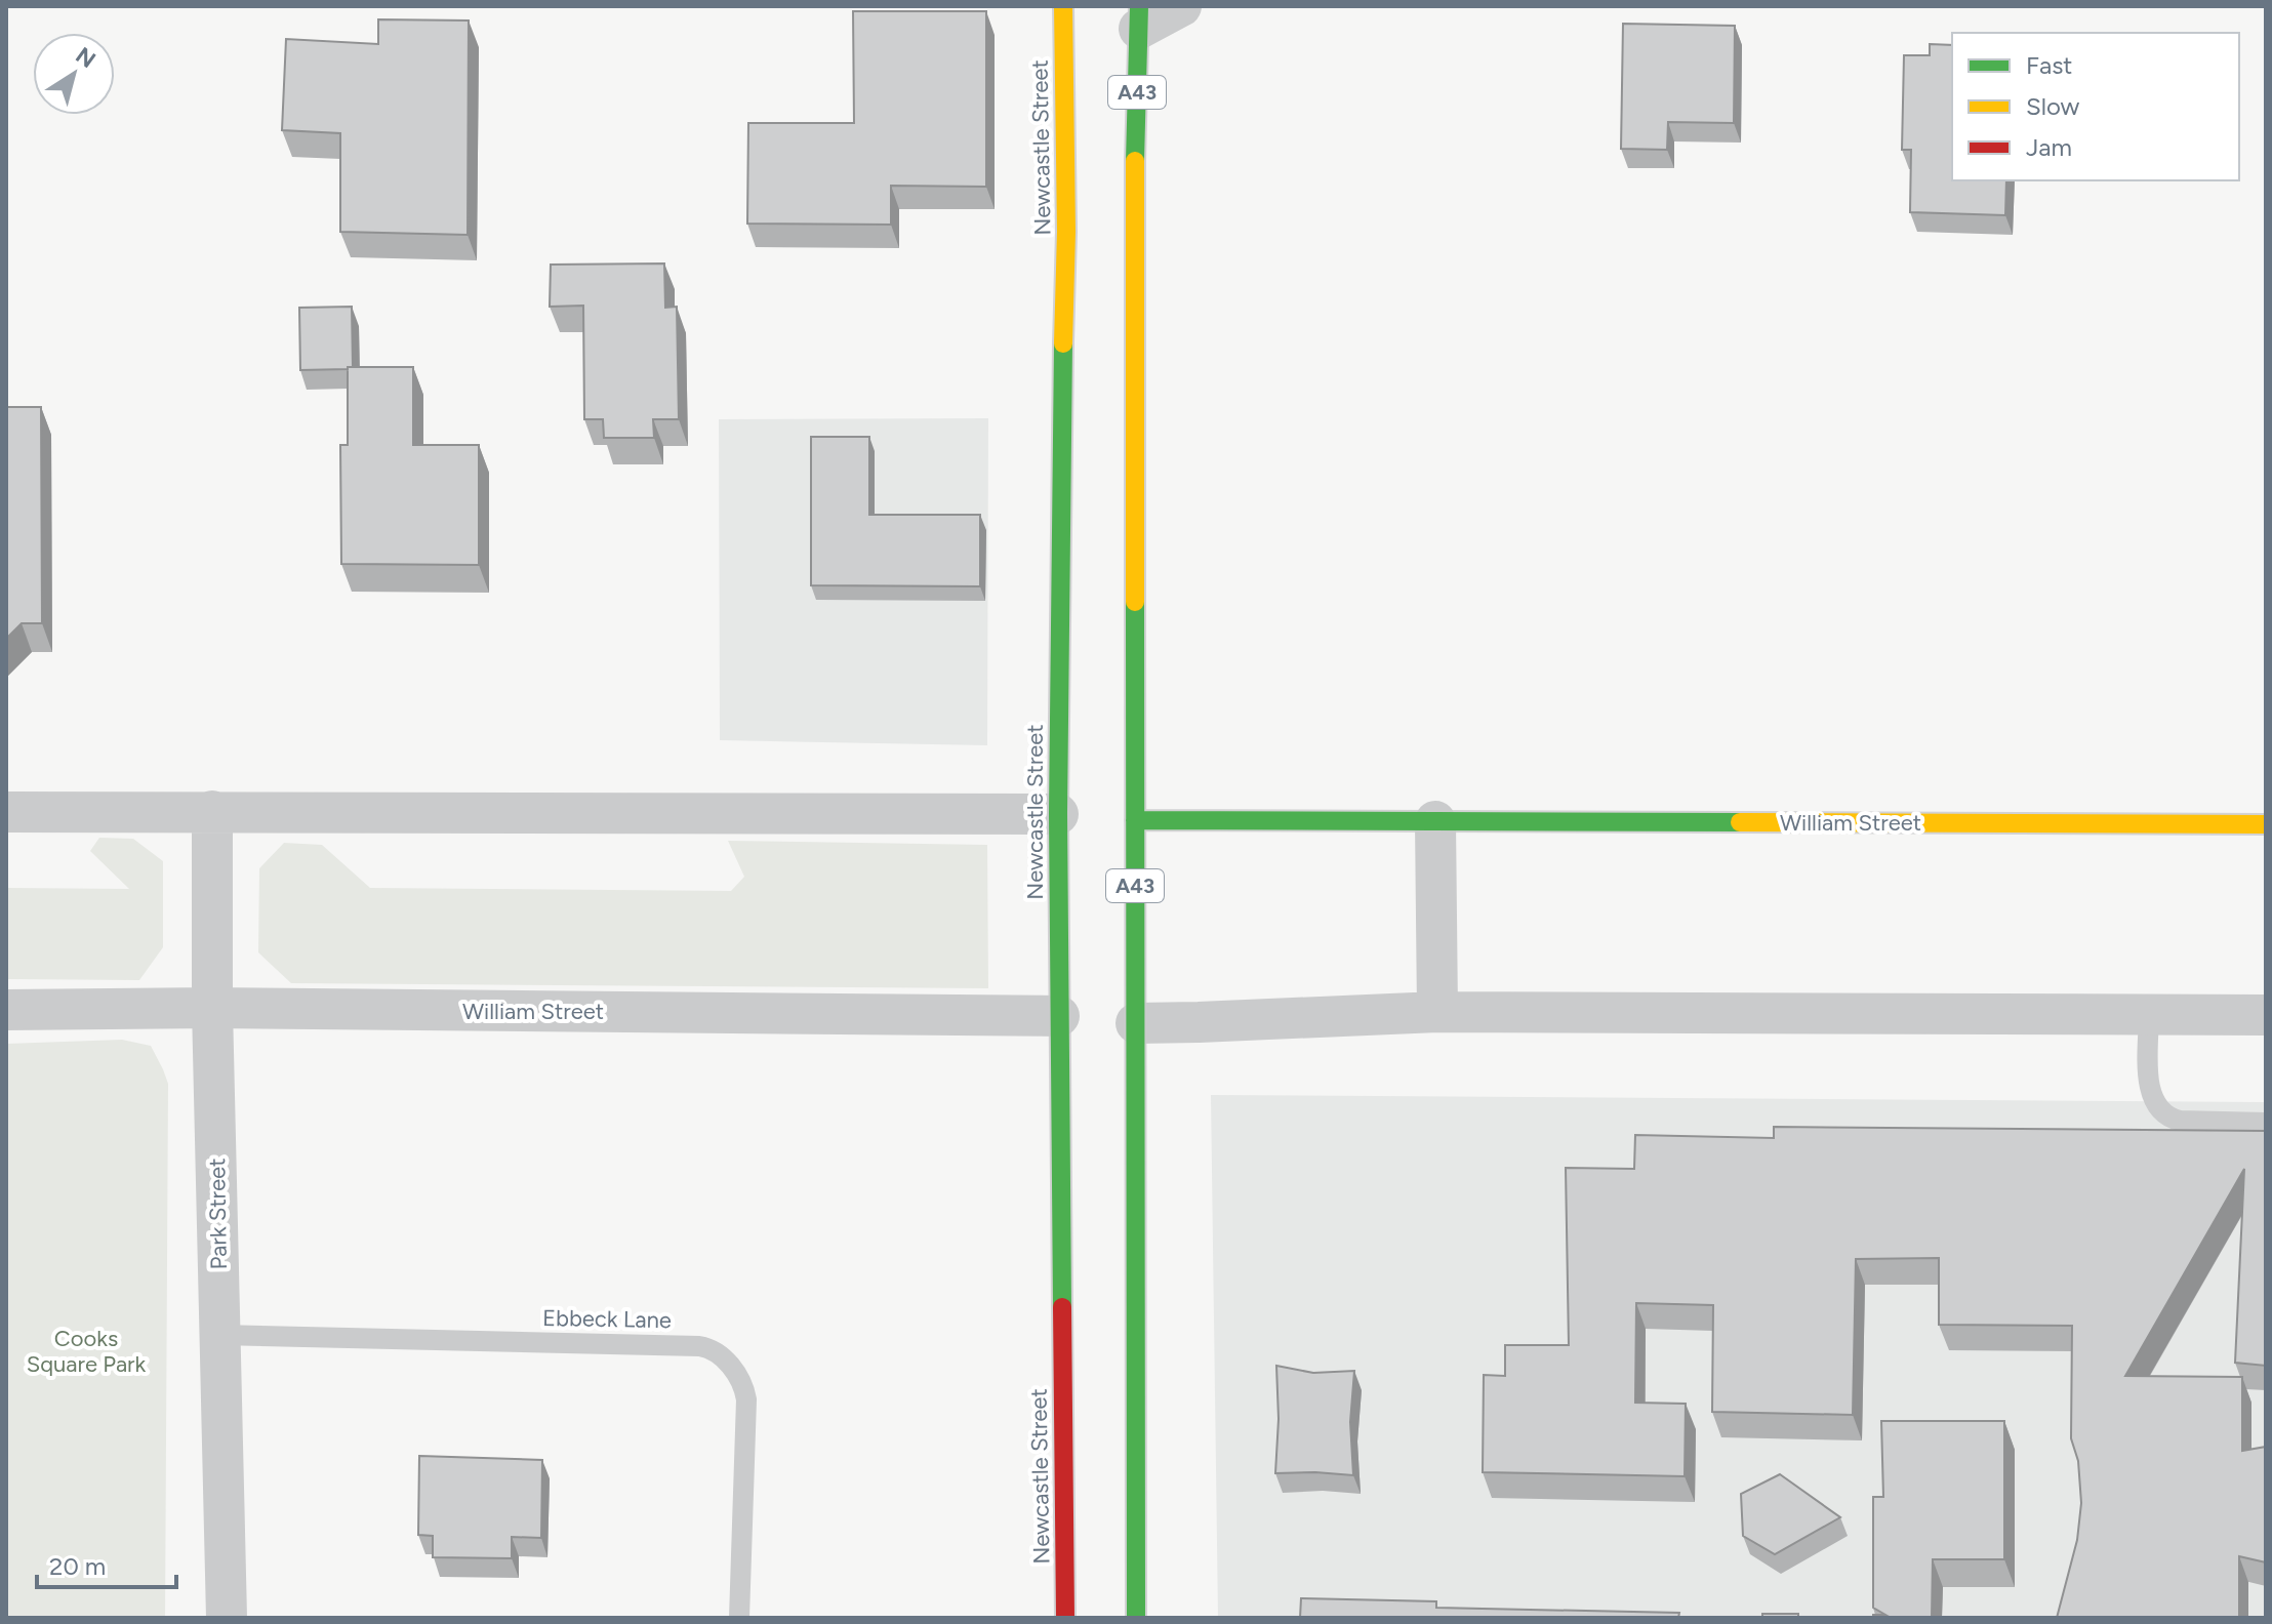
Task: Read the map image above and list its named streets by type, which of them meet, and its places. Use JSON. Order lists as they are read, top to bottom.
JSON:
{
  "streets": {
    "main road": ["A43", "Newcastle Street", "William Street"],
    "street": ["Park Street"],
    "lane": ["Ebbeck Lane"]
  },
  "crossings": [
    ["A43", "William Street"],
    ["Newcastle Street", "William Street"],
    ["William Street", "Park Street"],
    ["Park Street", "Ebbeck Lane"]
  ],
  "parks": ["Cooks Square Park"],
  "legend": ["Fast", "Slow", "Jam"],
  "scale_bar": "20 m",
  "north": "top right"
}
